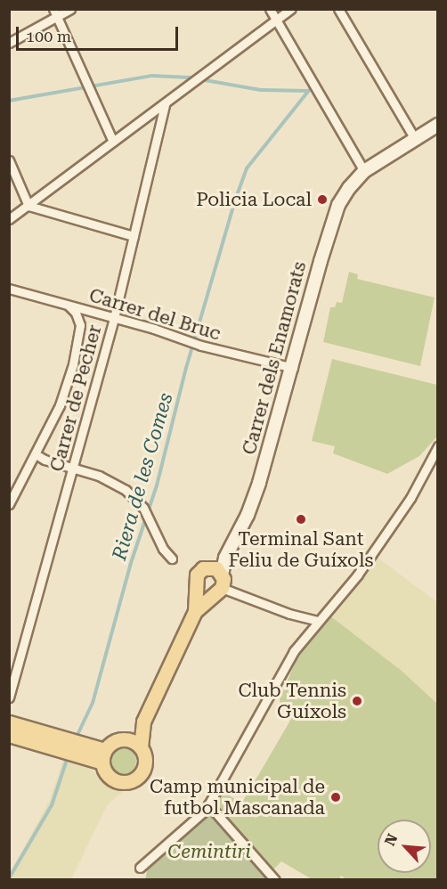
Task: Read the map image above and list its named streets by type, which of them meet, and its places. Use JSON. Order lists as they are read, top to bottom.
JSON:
{
  "streets": {
    "main road": ["Carrer dels Enamorats"],
    "street": ["Carrer del Bruc", "Carrer de Pecher"]
  },
  "crossings": [
    ["Carrer del Bruc", "Carrer dels Enamorats"],
    ["Carrer del Bruc", "Carrer de Pecher"]
  ],
  "water": ["Riera de les Comes"],
  "parks": ["Cemintiri"],
  "places": [
    "Policia Local",
    "Terminal Sant Feliu de Guíxols",
    "Club Tennis Guíxols",
    "Camp municipal de futbol Mascanada"
  ],
  "scale_bar": "100 m",
  "north": "top left"
}
